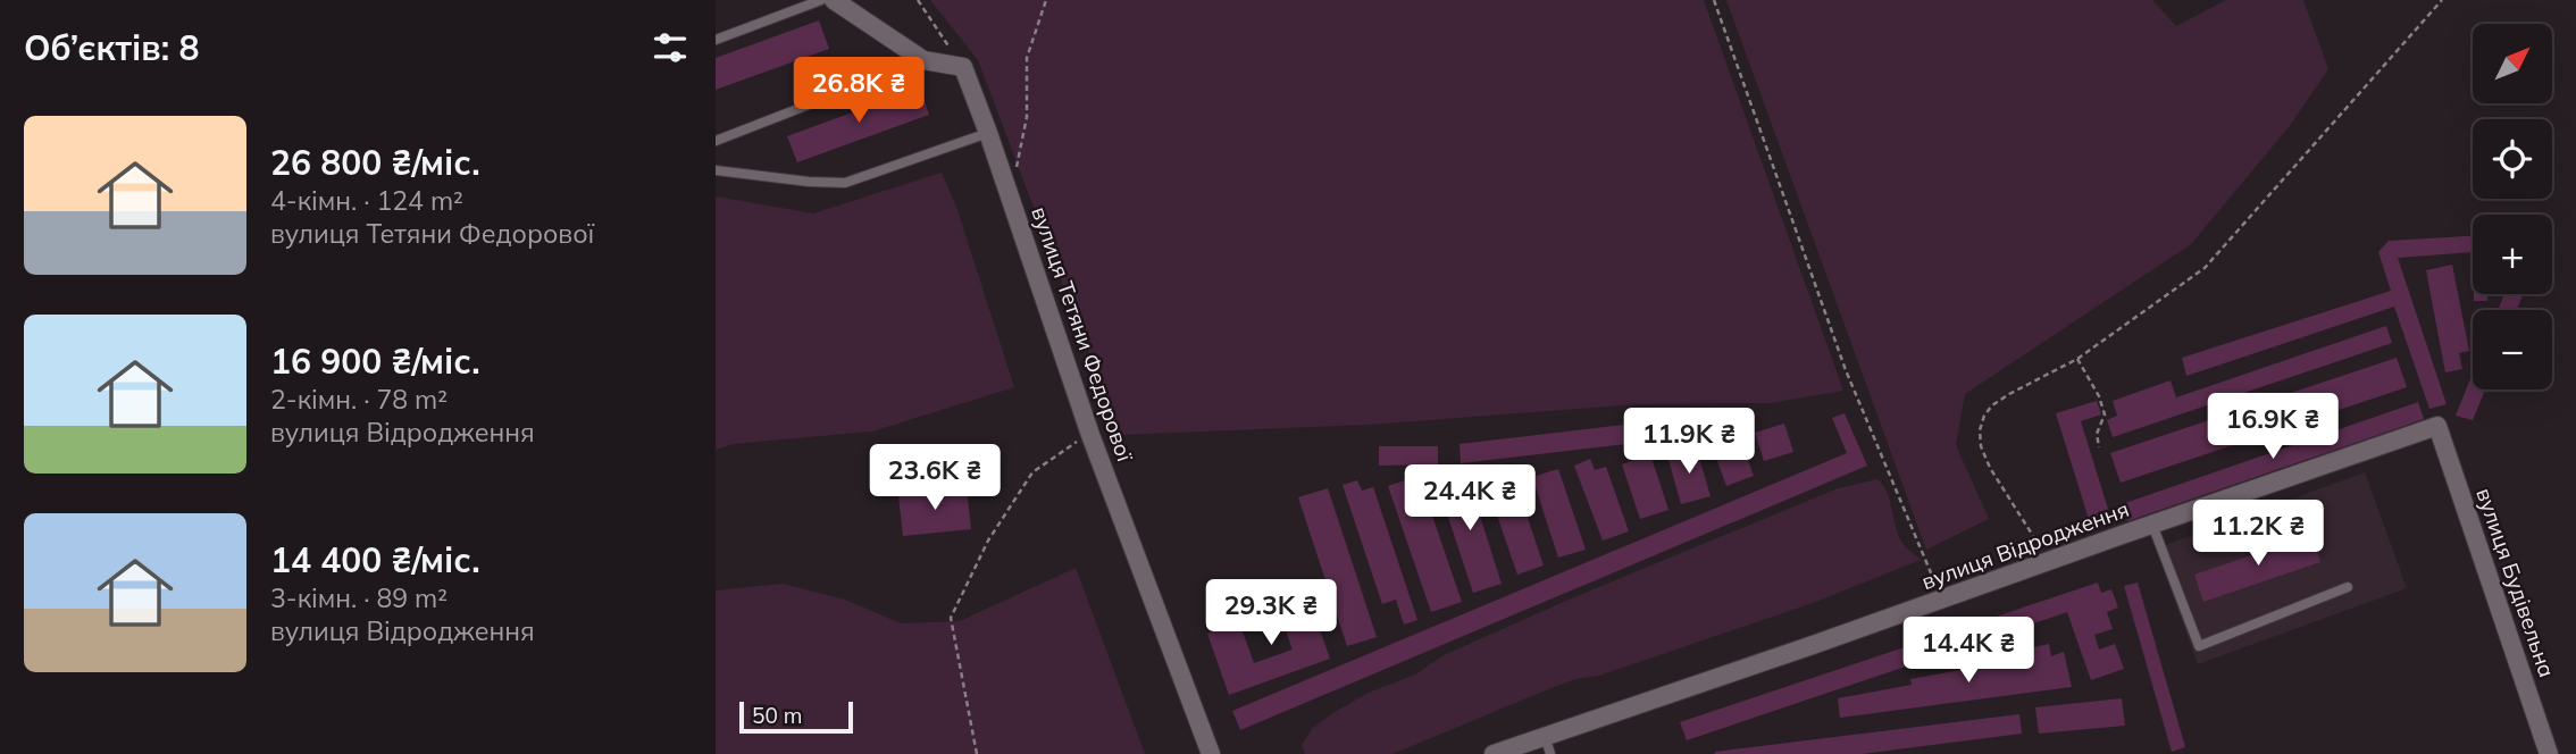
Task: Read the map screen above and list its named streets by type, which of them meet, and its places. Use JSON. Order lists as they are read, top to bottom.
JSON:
{
  "streets": {
    "street": ["вулиця Тетяни Федорової", "вулиця Відродження", "вулиця Будівельна"]
  },
  "crossings": [
    ["вулиця Відродження", "вулиця Будівельна"]
  ],
  "scale_bar": "50 m",
  "north": "top right",
  "page": {
    "heading": "Об’єктів: 8",
    "map_buttons": ["+", "−"],
    "price": [
      "26.8K ₴",
      "16.9K ₴",
      "11.9K ₴",
      "23.6K ₴",
      "24.4K ₴",
      "11.2K ₴",
      "29.3K ₴",
      "14.4K ₴"
    ],
    "list": [
      {
        "name": "26 800 ₴/міс.",
        "note": "4-кімн. · 124 m² · вулиця Тетяни Федорової"
      },
      {
        "name": "16 900 ₴/міс.",
        "note": "2-кімн. · 78 m² · вулиця Відродження"
      },
      {
        "name": "14 400 ₴/міс.",
        "note": "3-кімн. · 89 m² · вулиця Відродження"
      }
    ],
    "scale": "50 m"
  }
}
